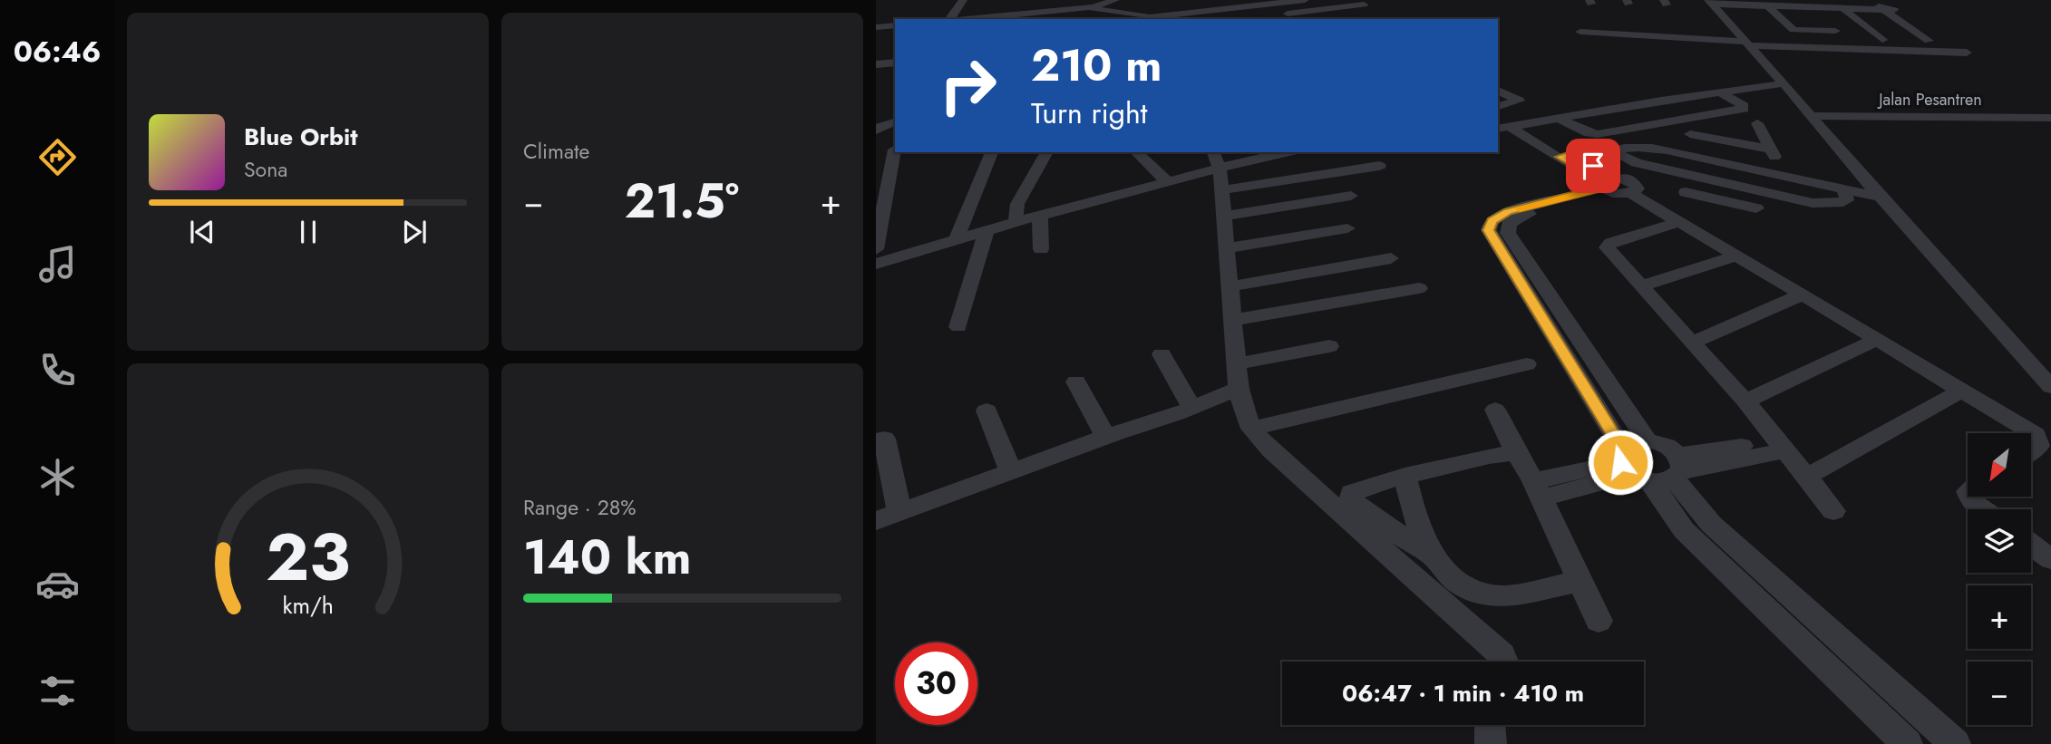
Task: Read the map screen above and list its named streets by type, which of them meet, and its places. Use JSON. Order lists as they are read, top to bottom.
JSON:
{
  "streets": {
    "street": ["Jalan Pesantren"]
  },
  "north": "bottom left",
  "page": {
    "tabs": "06:46",
    "tile": [
      "Climate",
      ["Range · 28%", "140 km"]
    ],
    "turn": ["210 m", "Turn right"],
    "song": ["Blue Orbit", "Sona"],
    "heat": ["−", "21.5°", "+"],
    "map_buttons": ["+", "−"],
    "limit": "30",
    "trip": "06:47 · 1 min · 410 m",
    "gauge": ["23", "km/h"]
  }
}
